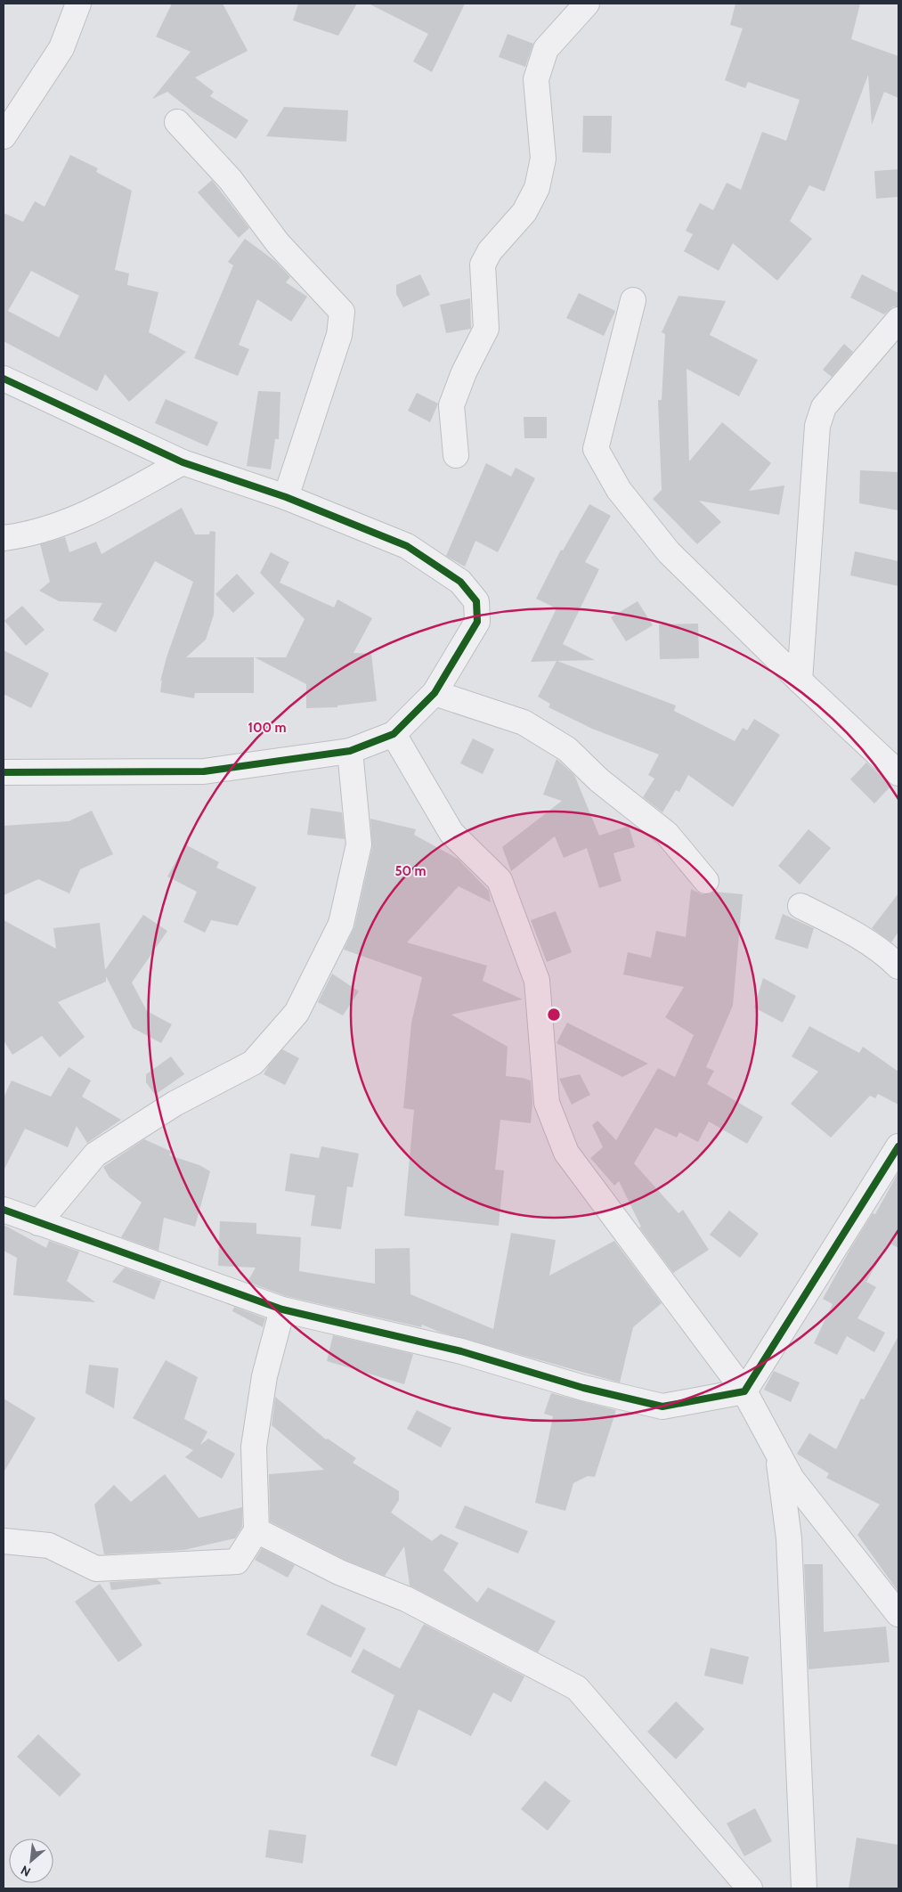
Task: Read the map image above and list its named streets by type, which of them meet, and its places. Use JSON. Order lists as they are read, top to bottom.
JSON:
{
  "north": "bottom left",
  "rings": ["100 m", "50 m"]
}
